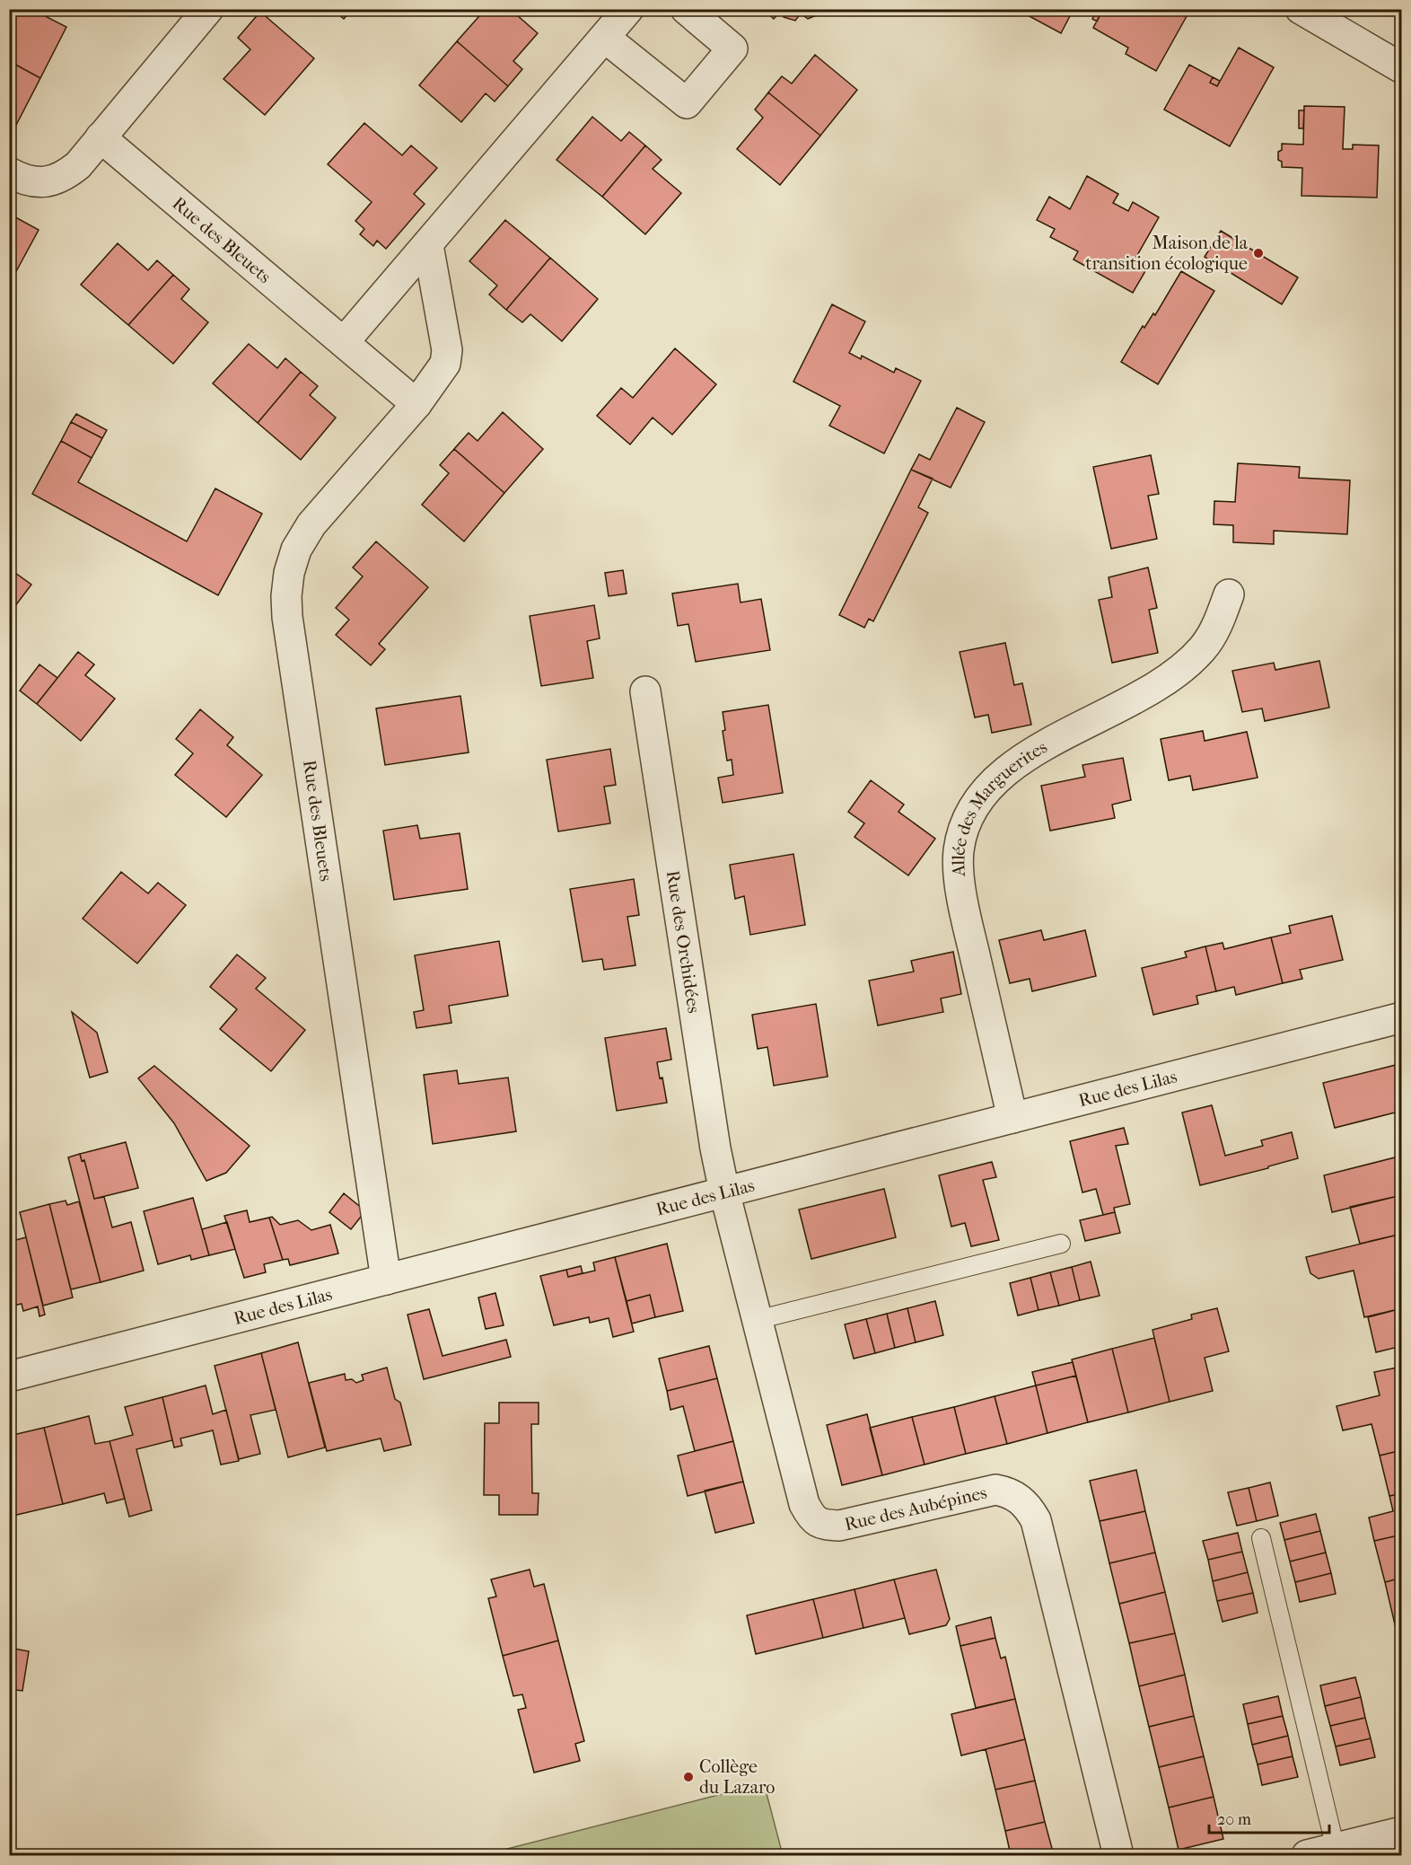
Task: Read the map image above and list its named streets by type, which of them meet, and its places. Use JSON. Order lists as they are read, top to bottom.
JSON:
{
  "streets": {
    "street": [
      "Rue des Bleuets",
      "Allée des Marguerites",
      "Rue des Orchidées",
      "Rue des Lilas",
      "Rue des Aubépines"
    ]
  },
  "crossings": [
    ["Rue des Bleuets", "Rue des Lilas"],
    ["Allée des Marguerites", "Rue des Lilas"],
    ["Rue des Orchidées", "Rue des Lilas"],
    ["Rue des Orchidées", "Rue des Aubépines"],
    ["Rue des Lilas", "Rue des Aubépines"]
  ],
  "places": ["Maison de la transition écologique", "Collège du Lazaro"],
  "scale_bar": "20 m"
}
